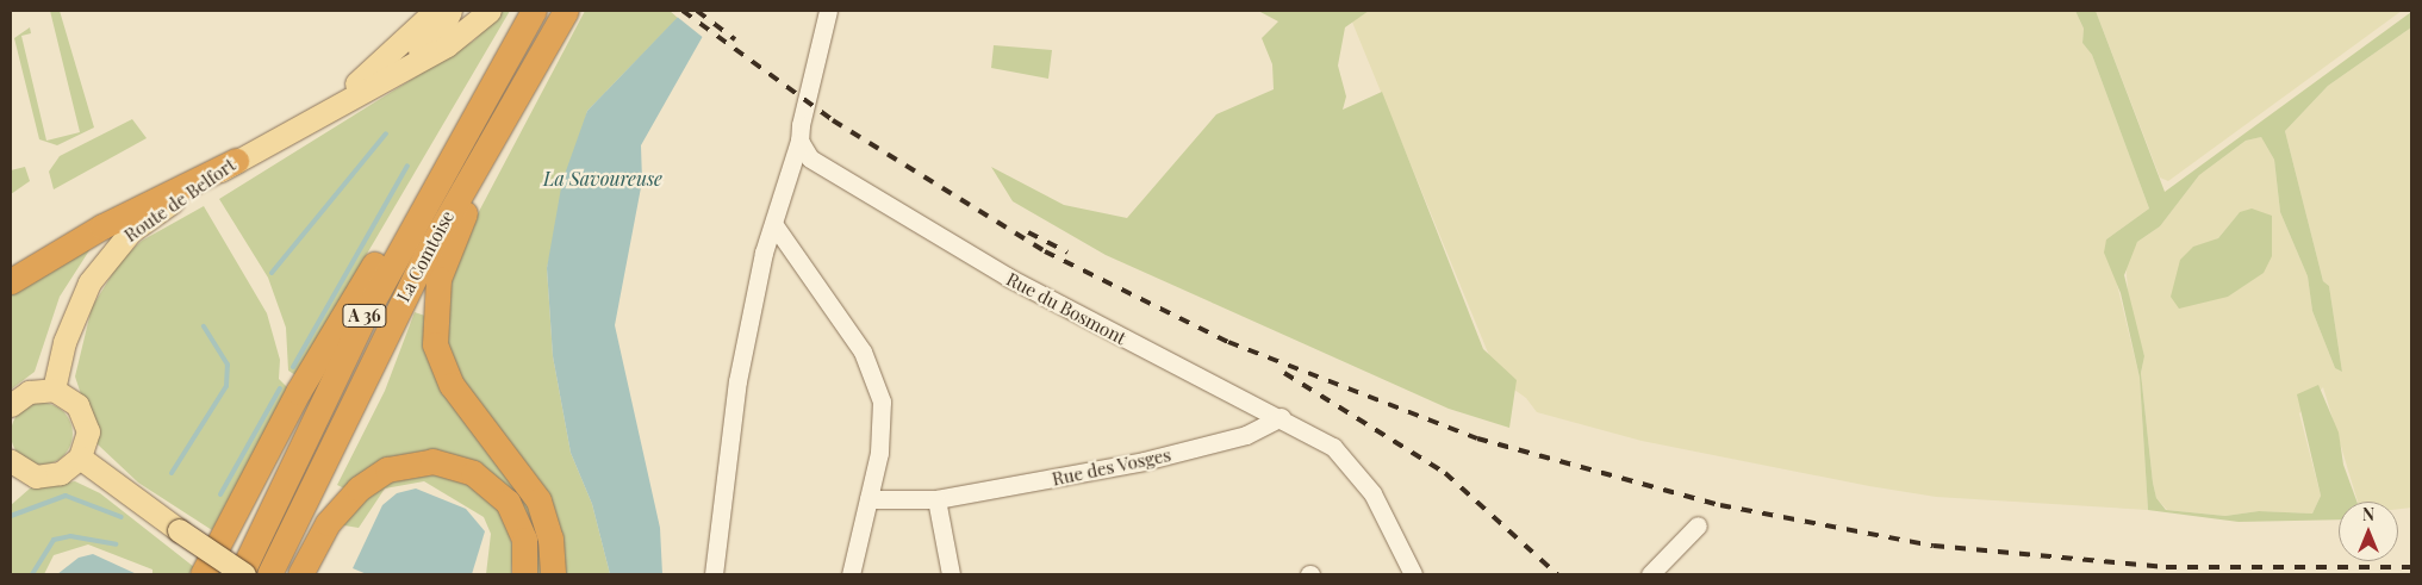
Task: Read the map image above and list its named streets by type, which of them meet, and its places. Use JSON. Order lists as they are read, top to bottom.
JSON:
{
  "streets": {
    "highway": ["La Comtoise", "A 36"],
    "main road": ["Route de Belfort"],
    "street": ["Rue du Bosmont", "Rue des Vosges"]
  },
  "crossings": [
    ["Rue du Bosmont", "Rue des Vosges"]
  ],
  "water": ["La Savoureuse"],
  "north": "top"
}
